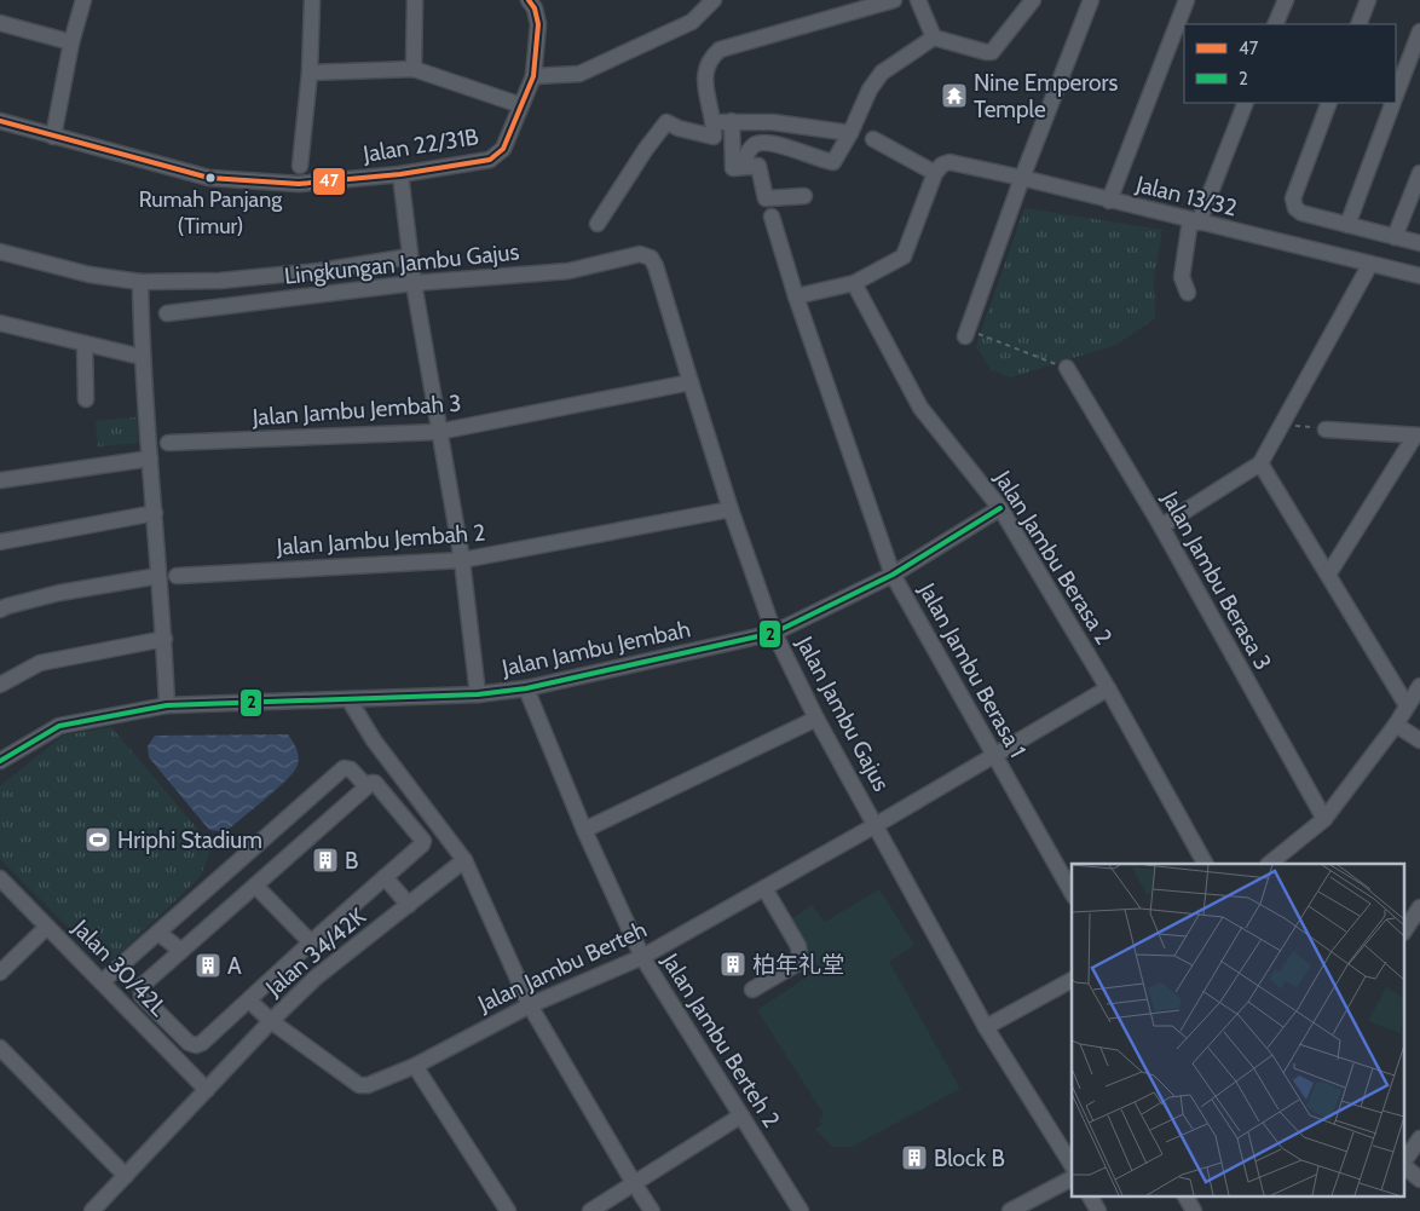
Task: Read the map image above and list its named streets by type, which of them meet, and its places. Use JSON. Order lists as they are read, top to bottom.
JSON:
{
  "streets": {
    "street": [
      "Jalan 22/31B",
      "Jalan 13/32",
      "Lingkungan Jambu Gajus",
      "Jalan Jambu Jembah 3",
      "Jalan Jambu Jembah 2",
      "Jalan Jambu Berasa 2",
      "Jalan Jambu Berasa 3",
      "Jalan Jambu Jembah",
      "Jalan Jambu Berasa 1",
      "Jalan Jambu Gajus",
      "Jalan 34/42K",
      "Jalan Jambu Berteh",
      "Jalan 30/42L",
      "Jalan Jambu Berteh 2"
    ]
  },
  "crossings": [
    ["Lingkungan Jambu Gajus", "Jalan Jambu Gajus"],
    ["Jalan Jambu Jembah 3", "Jalan Jambu Gajus"],
    ["Jalan Jambu Jembah 2", "Jalan Jambu Gajus"],
    ["Jalan Jambu Berasa 2", "Jalan Jambu Jembah"],
    ["Jalan Jambu Berasa 2", "Jalan Jambu Berteh"],
    ["Jalan Jambu Jembah", "Jalan Jambu Berasa 1"],
    ["Jalan Jambu Jembah", "Jalan Jambu Gajus"],
    ["Jalan Jambu Jembah", "Jalan Jambu Berteh 2"],
    ["Jalan Jambu Berasa 1", "Jalan Jambu Berteh"],
    ["Jalan Jambu Gajus", "Jalan Jambu Berteh"],
    ["Jalan 34/42K", "Jalan Jambu Berteh"],
    ["Jalan 34/42K", "Jalan 30/42L"],
    ["Jalan Jambu Berteh", "Jalan Jambu Berteh 2"]
  ],
  "places": {
    "temple": ["Nine Emperors Temple"],
    "other": ["Rumah Panjang (Timur)"],
    "sports": ["Hriphi Stadium"],
    "building": [
      "B",
      "柏年礼堂",
      "A",
      "Block B"
    ]
  },
  "lines": ["transit line 47", "transit line 2"],
  "legend": ["47", "2"]
}
